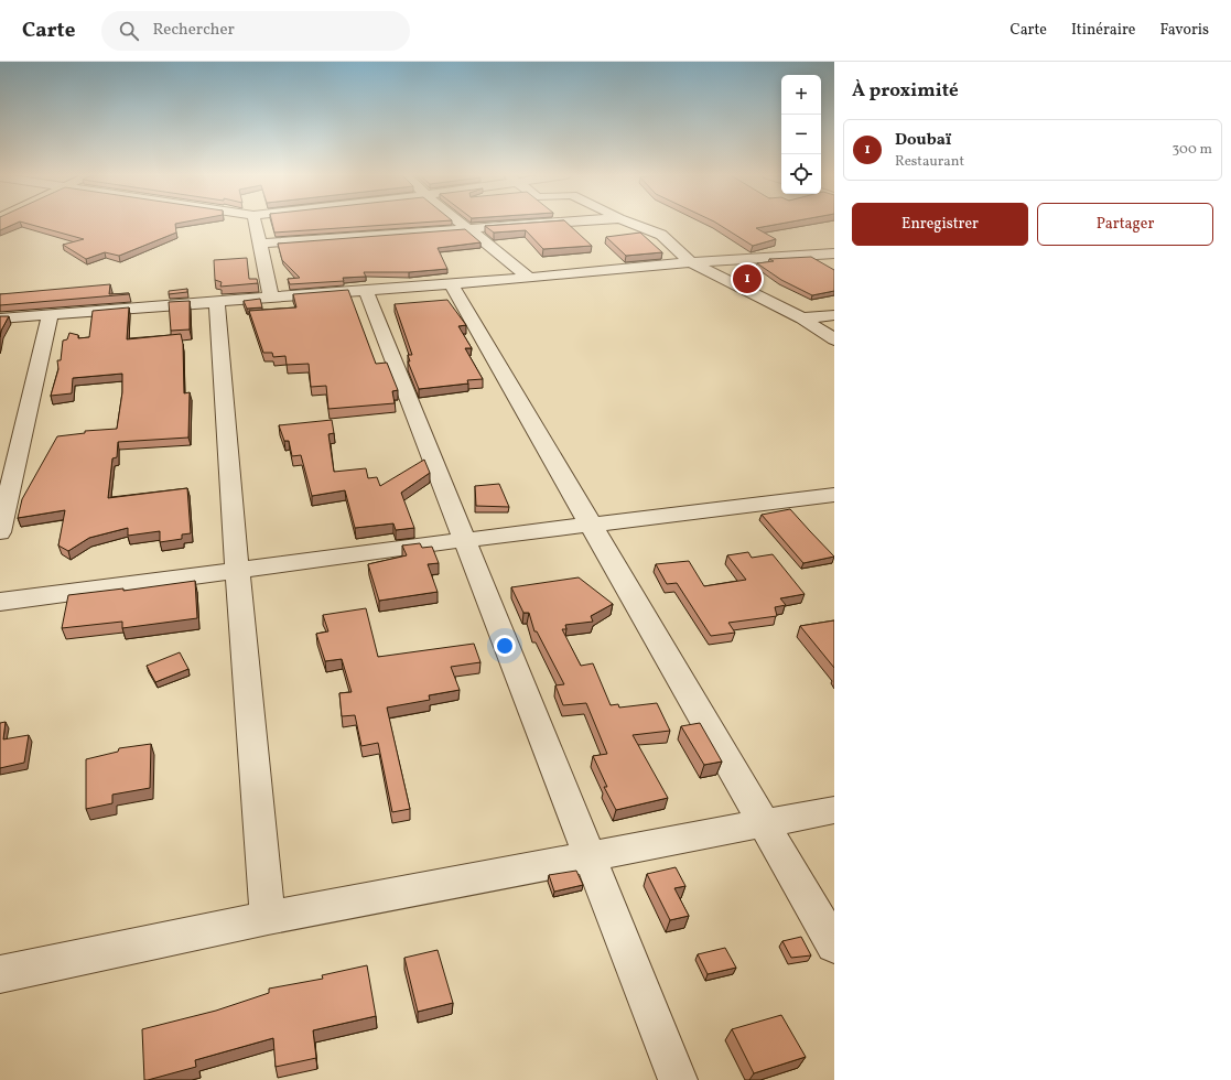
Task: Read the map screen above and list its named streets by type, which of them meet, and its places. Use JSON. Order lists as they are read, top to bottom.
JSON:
{
  "page": {
    "header": "Carte",
    "search": "Rechercher",
    "nav": ["Carte", "Itinéraire", "Favoris"],
    "heading": "À proximité",
    "map_buttons": ["+", "−"],
    "list": [
      {
        "mark": "1",
        "name": "Doubaï",
        "note": "Restaurant",
        "value": "300 m"
      }
    ],
    "buttons": ["Enregistrer", "Partager"],
    "pins": "1"
  }
}
